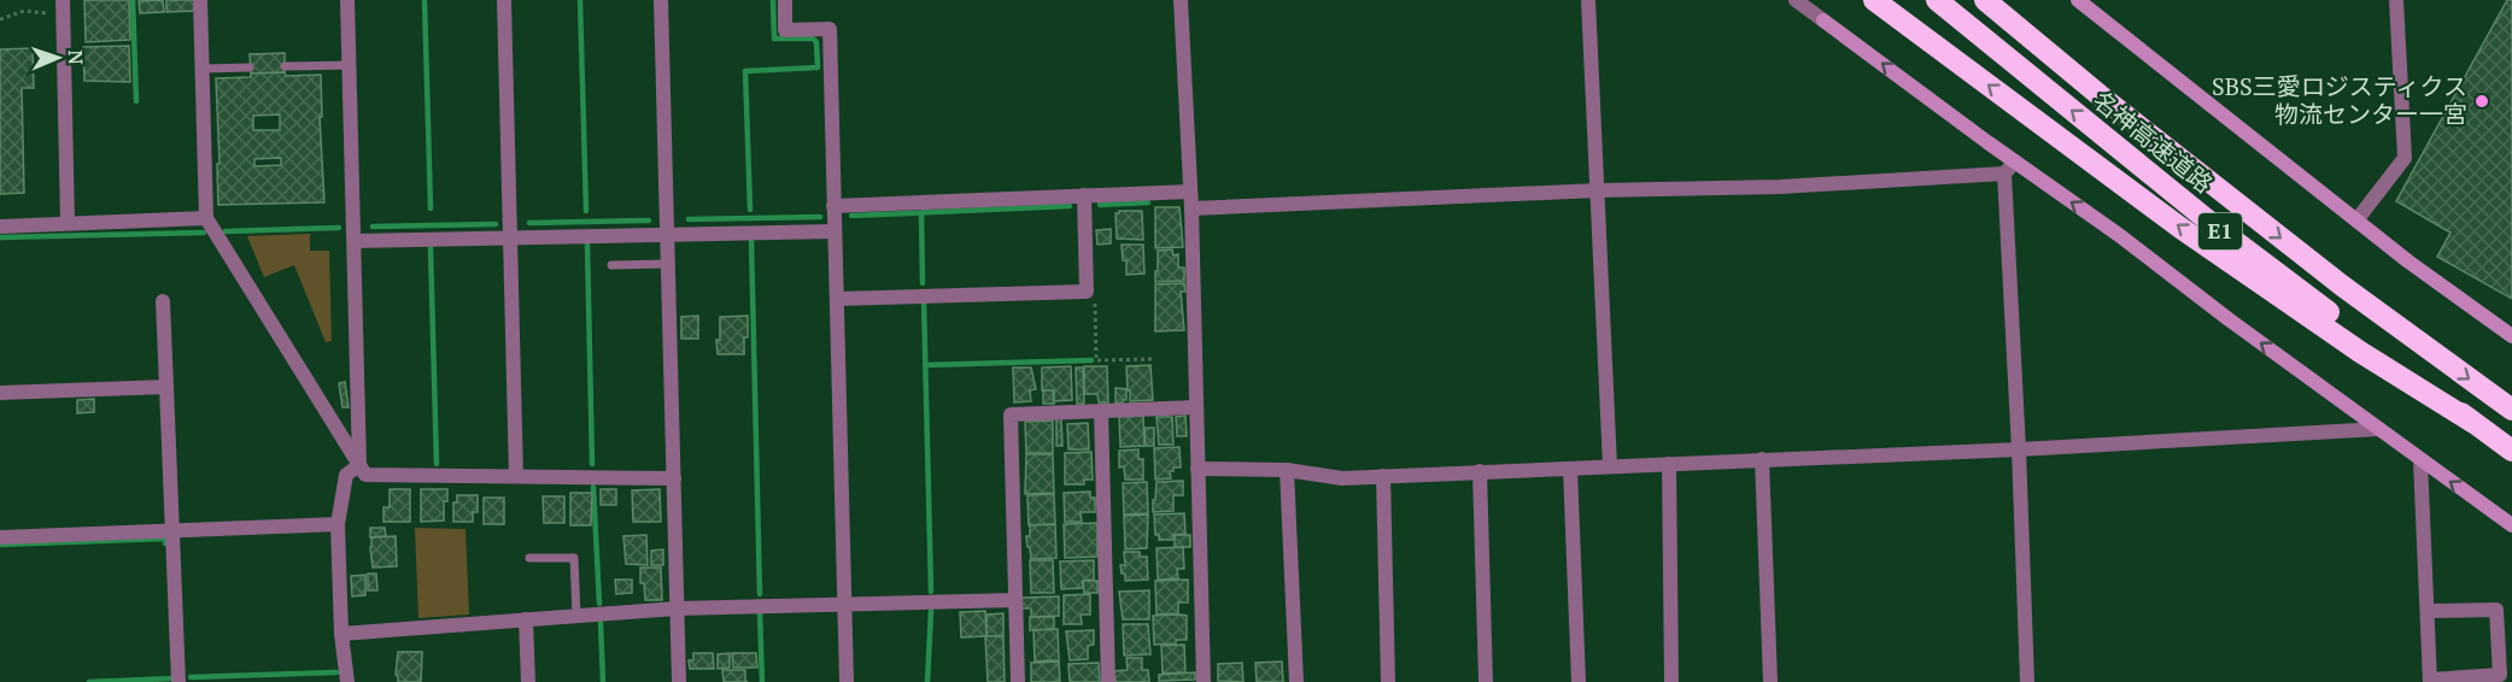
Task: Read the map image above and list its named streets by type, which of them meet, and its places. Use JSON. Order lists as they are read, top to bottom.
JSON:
{
  "streets": {
    "highway": ["名神高速道路", "E1"]
  },
  "places": ["SBS三愛ロジスティクス 物流センター一宮"],
  "north": "right"
}
